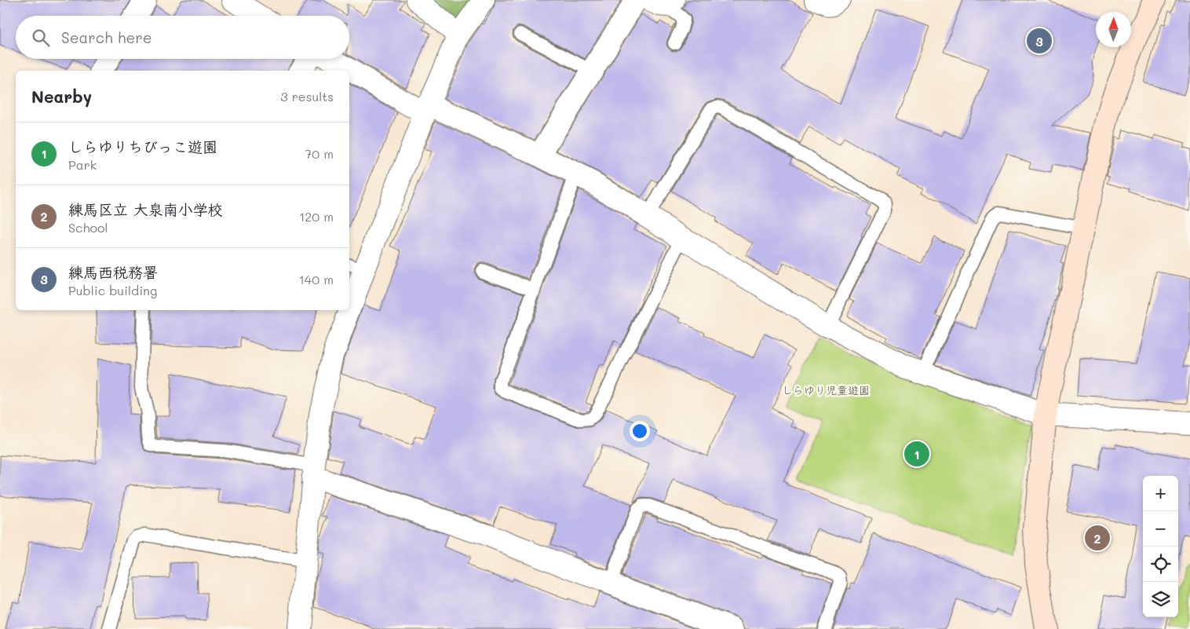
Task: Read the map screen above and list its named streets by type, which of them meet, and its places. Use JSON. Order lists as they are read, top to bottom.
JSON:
{
  "parks": ["しらゆり児童遊園"],
  "north": "top",
  "page": {
    "search": "Search here",
    "pins": ["3", "1", "2"],
    "heading": ["Nearby", "3 results"],
    "list": [
      {
        "mark": "1",
        "name": "しらゆりちびっこ遊園",
        "note": "Park",
        "value": "70 m"
      },
      {
        "mark": "2",
        "name": "練馬区立 大泉南小学校",
        "note": "School",
        "value": "120 m"
      },
      {
        "mark": "3",
        "name": "練馬西税務署",
        "note": "Public building",
        "value": "140 m"
      }
    ],
    "map_buttons": ["+", "−"]
  }
}
